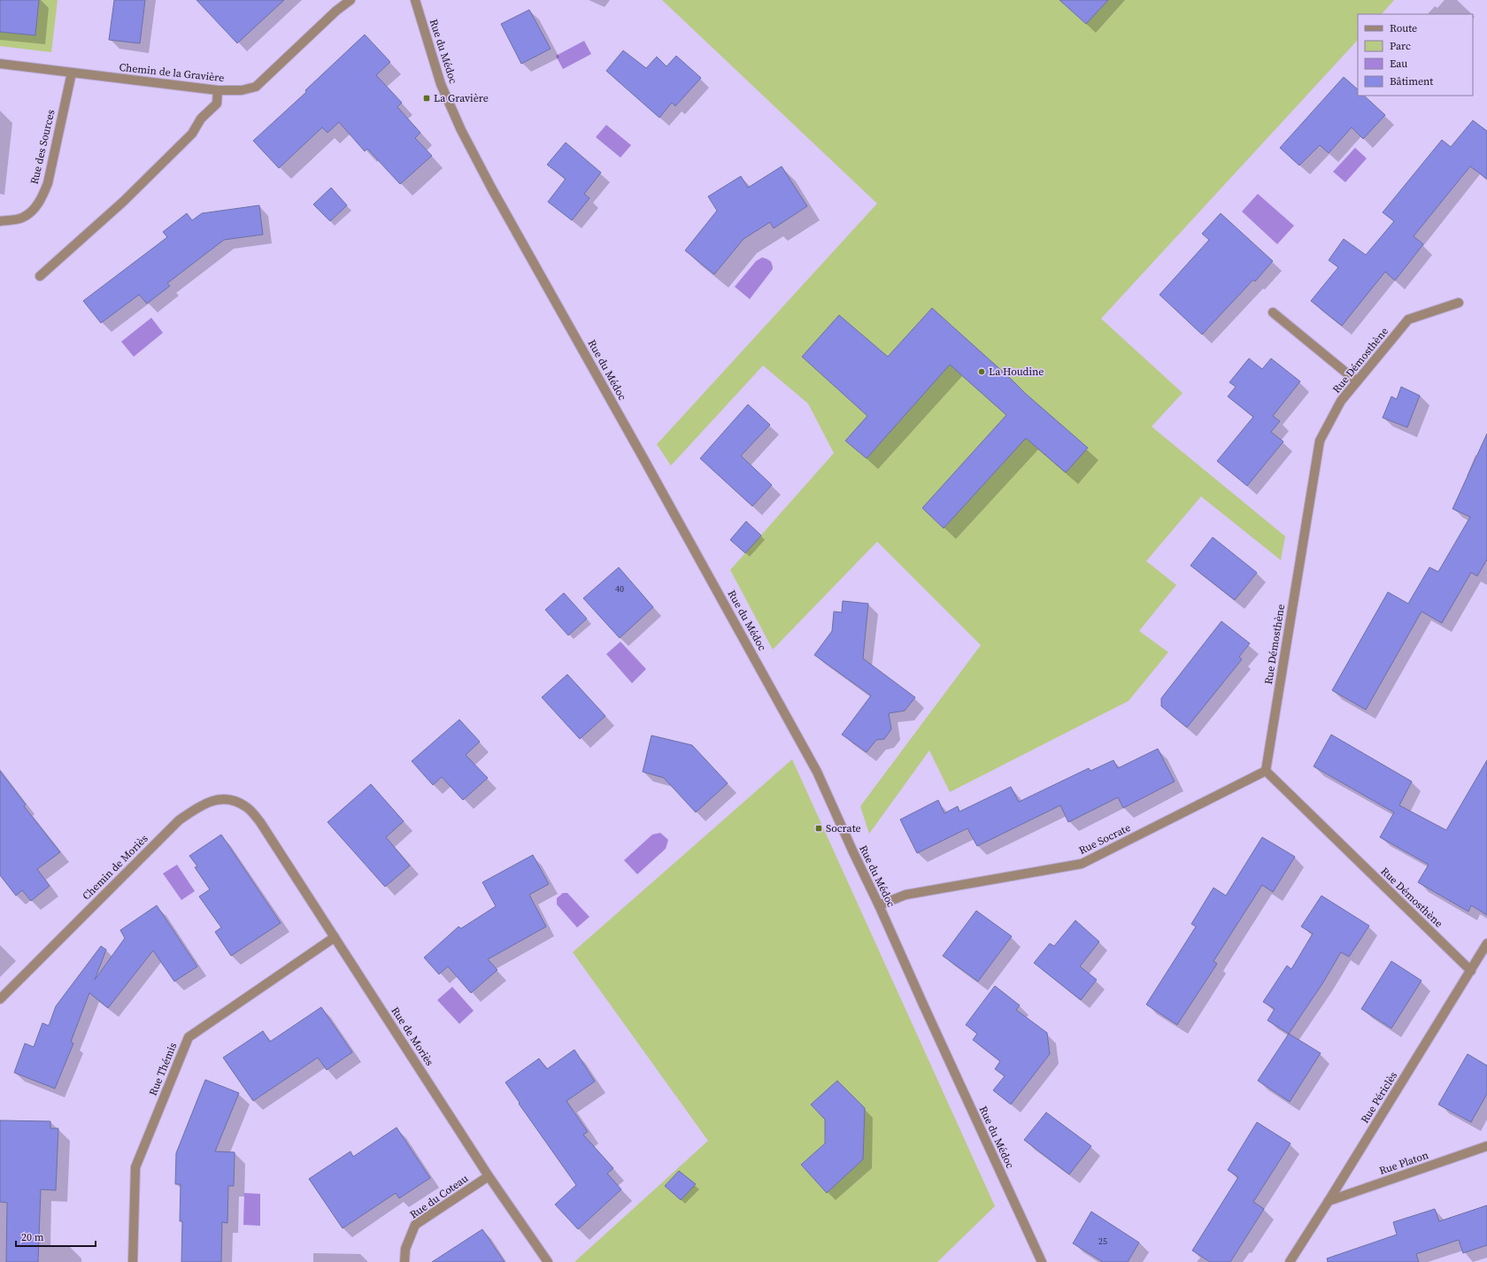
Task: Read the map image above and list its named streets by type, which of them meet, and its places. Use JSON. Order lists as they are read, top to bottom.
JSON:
{
  "streets": {
    "street": [
      "Rue du Médoc",
      "Chemin de la Gravière",
      "Rue des Sources",
      "Rue Démosthène",
      "Rue Socrate",
      "Chemin de Moriès",
      "Rue de Moriès",
      "Rue Thémis",
      "Rue Périclès",
      "Rue Platon",
      "Rue du Coteau"
    ]
  },
  "crossings": [
    ["Rue du Médoc", "Rue Socrate"],
    ["Chemin de la Gravière", "Rue des Sources"],
    ["Rue Démosthène", "Rue Socrate"],
    ["Rue Démosthène", "Rue Périclès"],
    ["Chemin de Moriès", "Rue de Moriès"],
    ["Rue de Moriès", "Rue Thémis"],
    ["Rue de Moriès", "Rue du Coteau"],
    ["Rue Périclès", "Rue Platon"]
  ],
  "places": {
    "transit": ["La Gravière", "Socrate"],
    "other": ["La Houdine"]
  },
  "house_numbers": ["40", "25"],
  "legend": [
    "Route",
    "Parc",
    "Eau",
    "Bâtiment"
  ],
  "scale_bar": "20 m"
}
